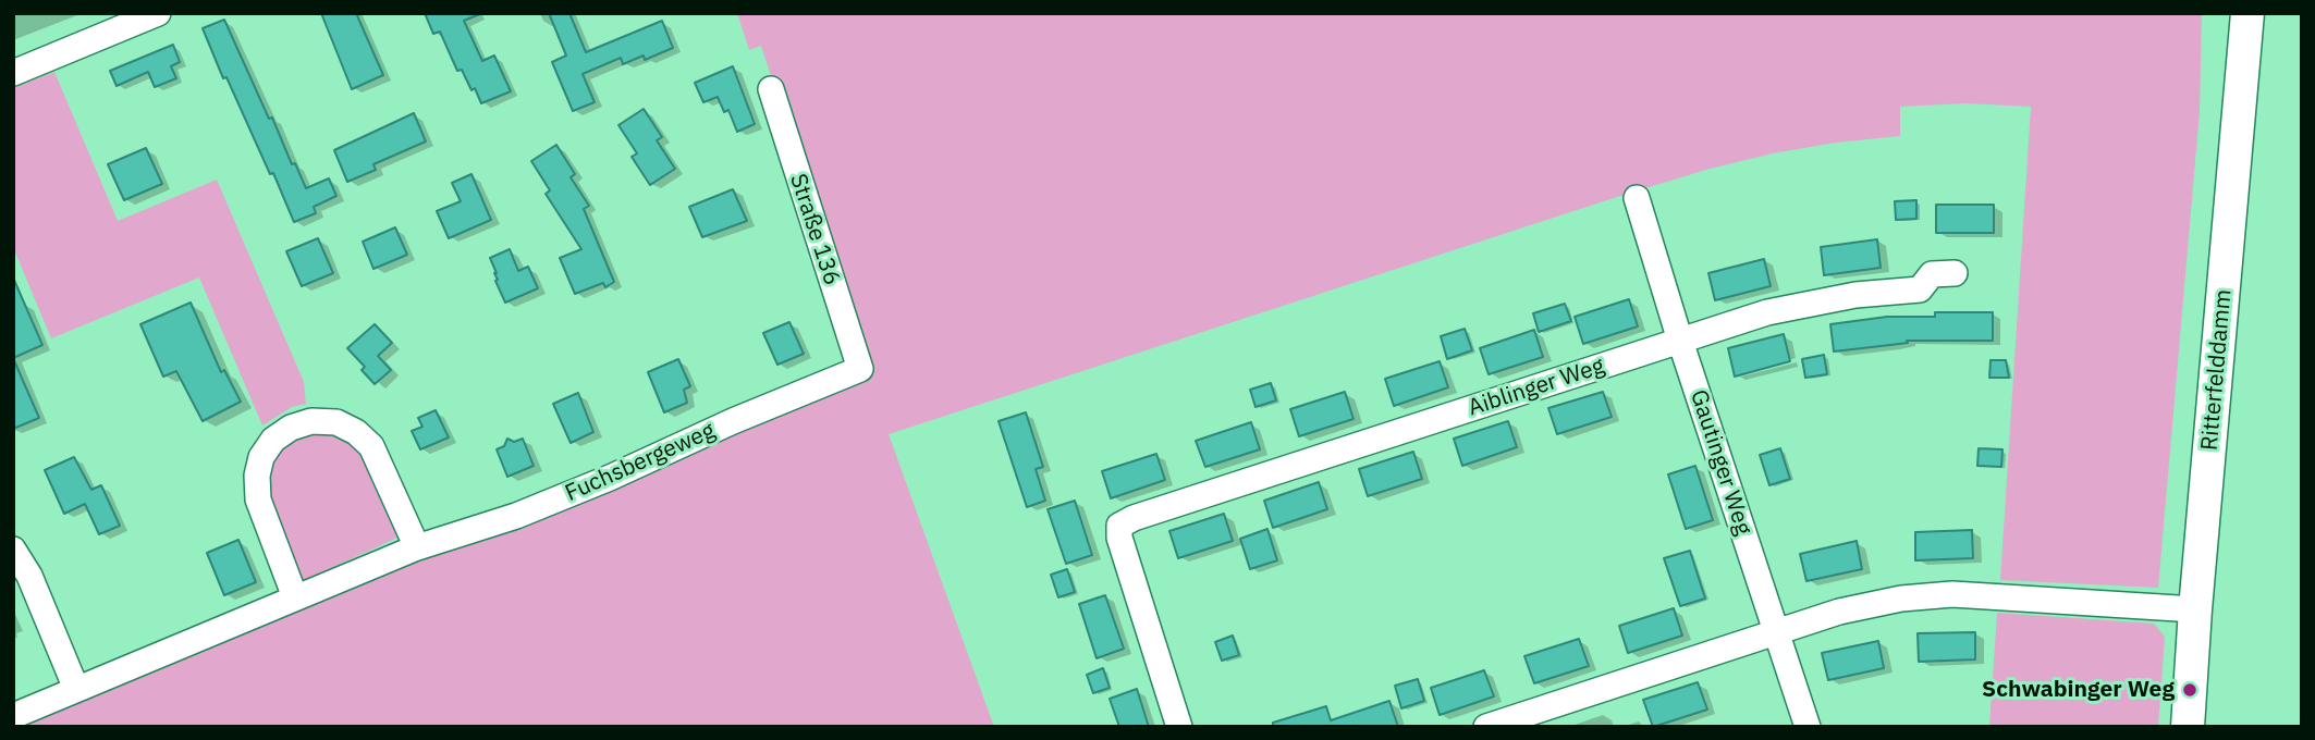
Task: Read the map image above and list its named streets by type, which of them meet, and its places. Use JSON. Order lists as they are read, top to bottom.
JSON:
{
  "streets": {
    "main road": ["Ritterfelddamm"],
    "street": [
      "Straße 136",
      "Aiblinger Weg",
      "Fuchsbergeweg",
      "Gautinger Weg"
    ]
  },
  "crossings": [
    ["Straße 136", "Fuchsbergeweg"],
    ["Aiblinger Weg", "Gautinger Weg"]
  ],
  "places": ["Schwabinger Weg"]
}
